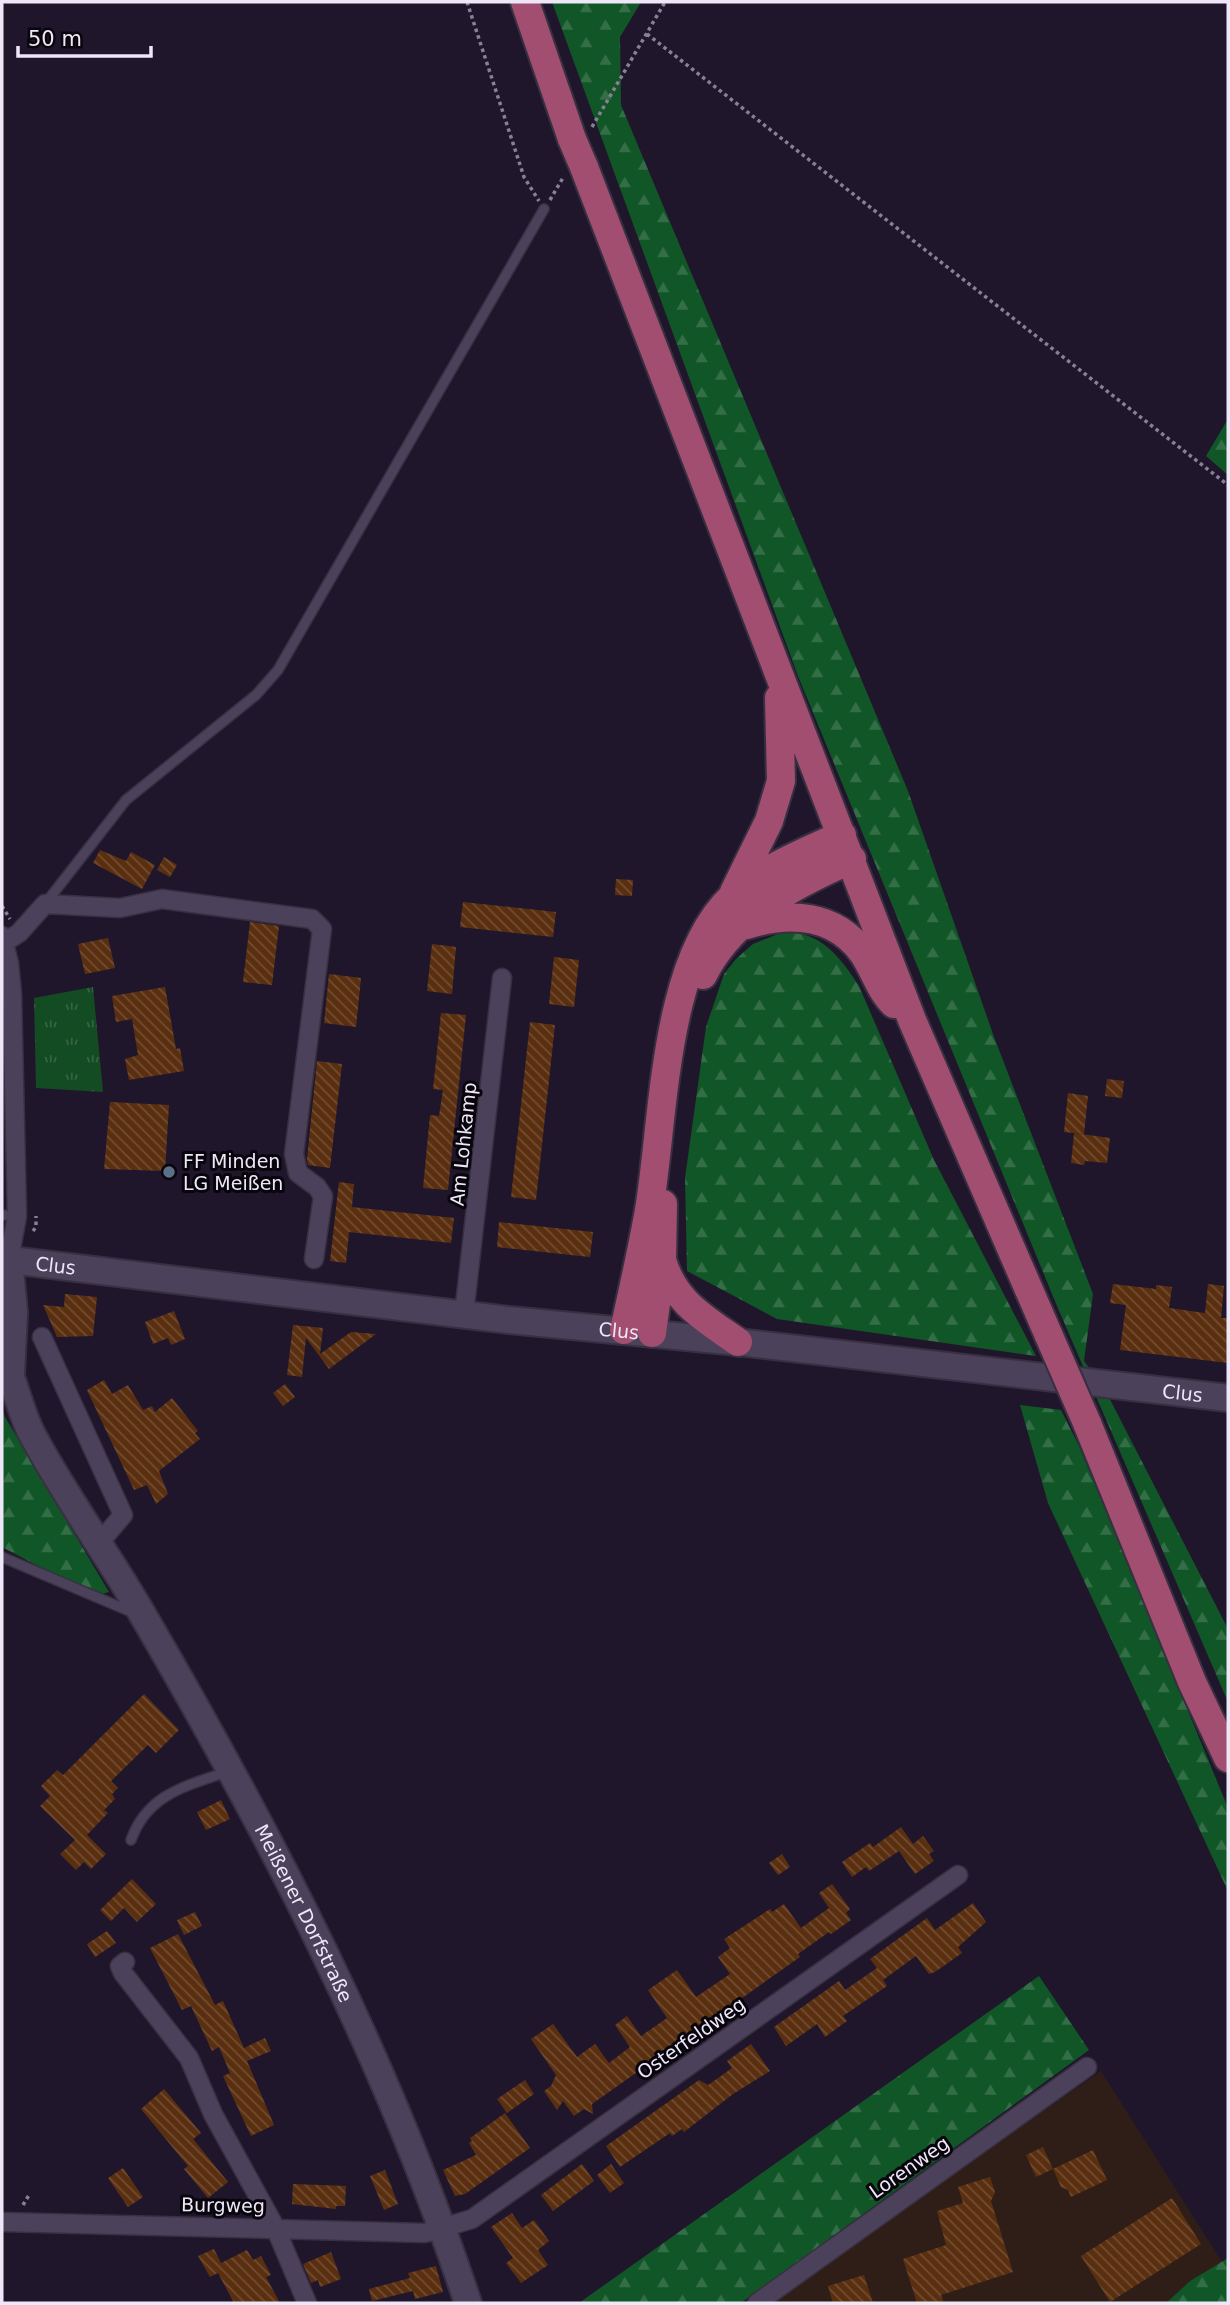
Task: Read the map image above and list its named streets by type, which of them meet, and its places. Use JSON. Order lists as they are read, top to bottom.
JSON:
{
  "streets": {
    "main road": ["Clus", "Meißener Dorfstraße"],
    "street": [
      "Am Lohkamp",
      "Osterfeldweg",
      "Lorenweg",
      "Burgweg"
    ]
  },
  "crossings": [
    ["Am Lohkamp", "Clus"],
    ["Clus", "Meißener Dorfstraße"],
    ["Meißener Dorfstraße", "Osterfeldweg"],
    ["Meißener Dorfstraße", "Burgweg"],
    ["Osterfeldweg", "Burgweg"]
  ],
  "places": ["FF Minden LG Meißen"],
  "scale_bar": "50 m"
}
